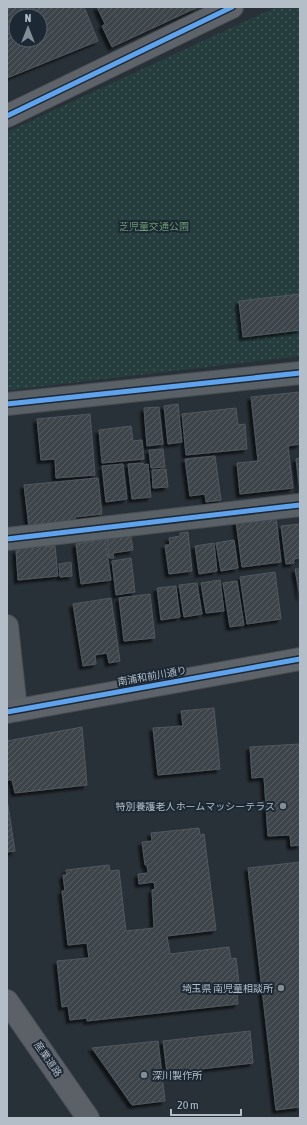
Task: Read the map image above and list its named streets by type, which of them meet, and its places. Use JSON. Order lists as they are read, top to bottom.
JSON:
{
  "streets": {
    "main road": ["産業道路"],
    "street": ["南浦和前川通り"]
  },
  "parks": ["芝児童交通公園"],
  "places": ["特別養護老人ホームマッシーテラス", "埼玉県 南児童相談所", "深川製作所"],
  "scale_bar": "20 m",
  "north": "top"
}
